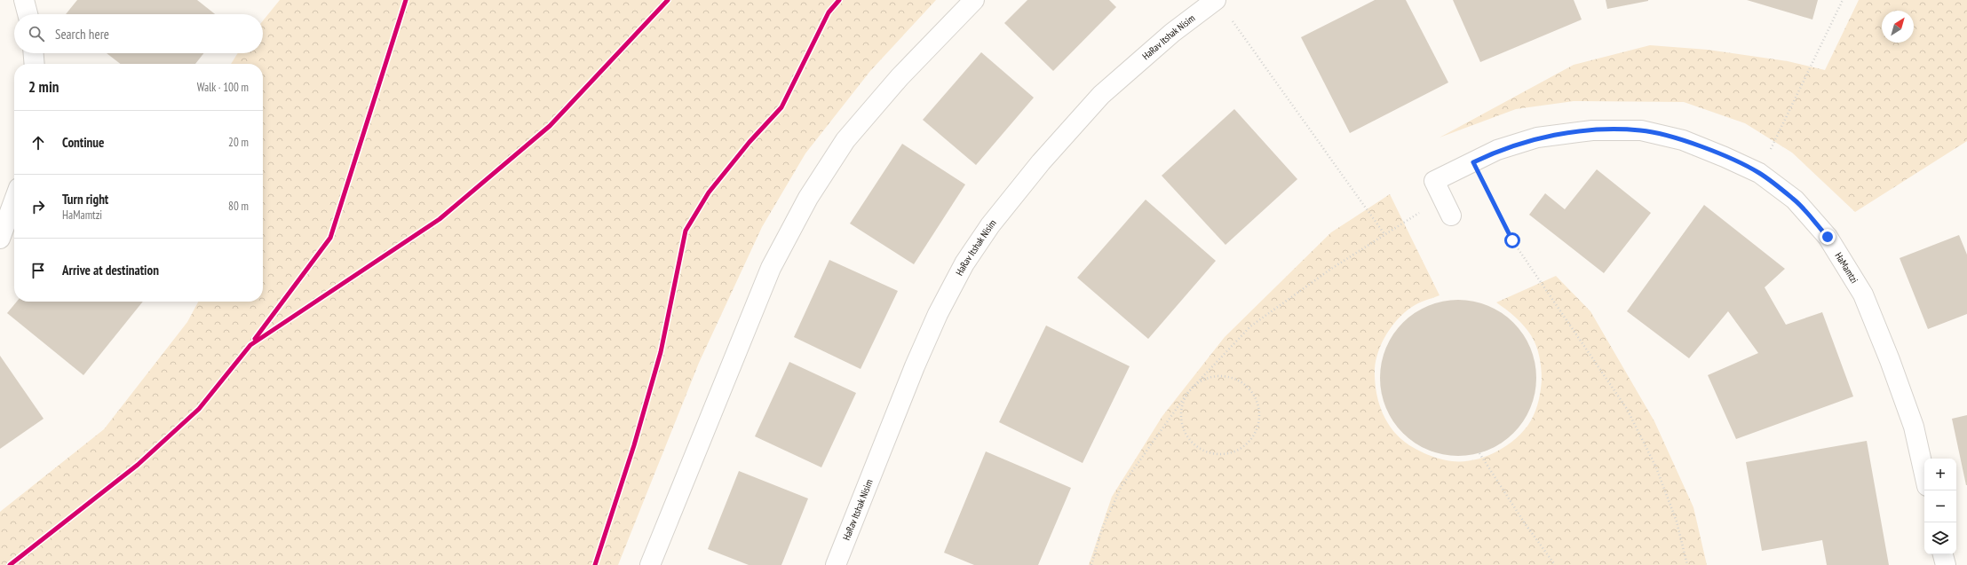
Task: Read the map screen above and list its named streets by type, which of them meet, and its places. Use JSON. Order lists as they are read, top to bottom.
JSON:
{
  "streets": {
    "street": ["HaRav Itshak Nisim", "HaMamtzi"]
  },
  "north": "top right",
  "page": {
    "search": "Search here",
    "heading": ["2 min", "Walk · 100 m"],
    "list": [
      ["Continue", "20 m"],
      ["Turn right", "HaMamtzi", "80 m"],
      "Arrive at destination"
    ],
    "map_buttons": ["+", "−"]
  }
}
